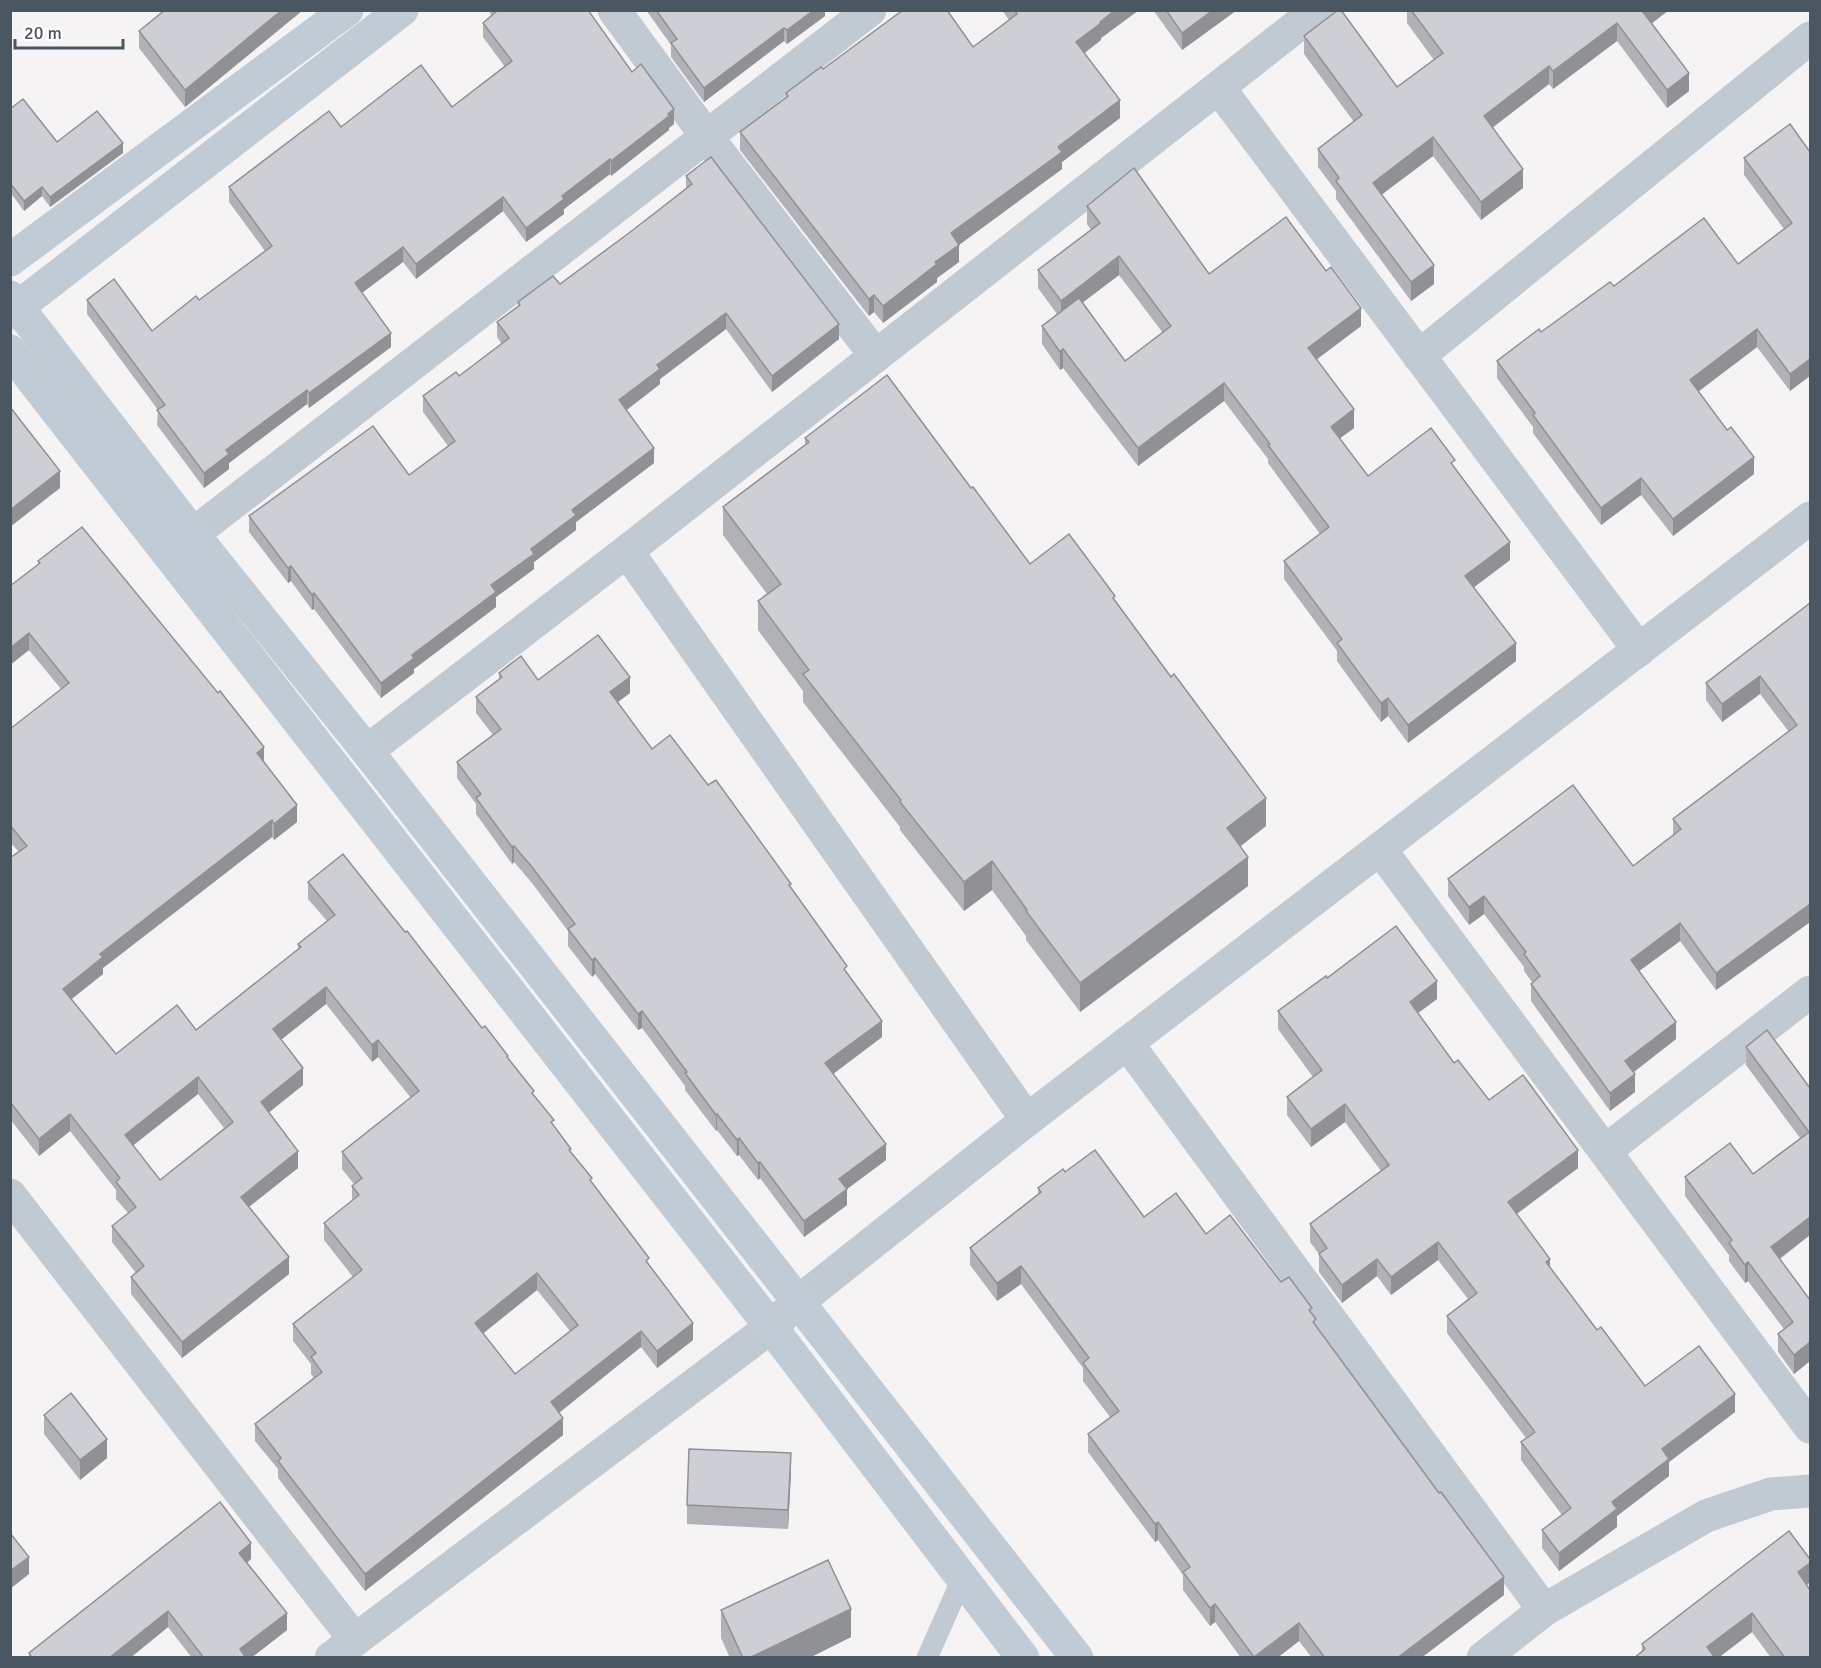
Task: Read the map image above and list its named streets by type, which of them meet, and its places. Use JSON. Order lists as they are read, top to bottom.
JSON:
{
  "scale_bar": "20 m"
}
